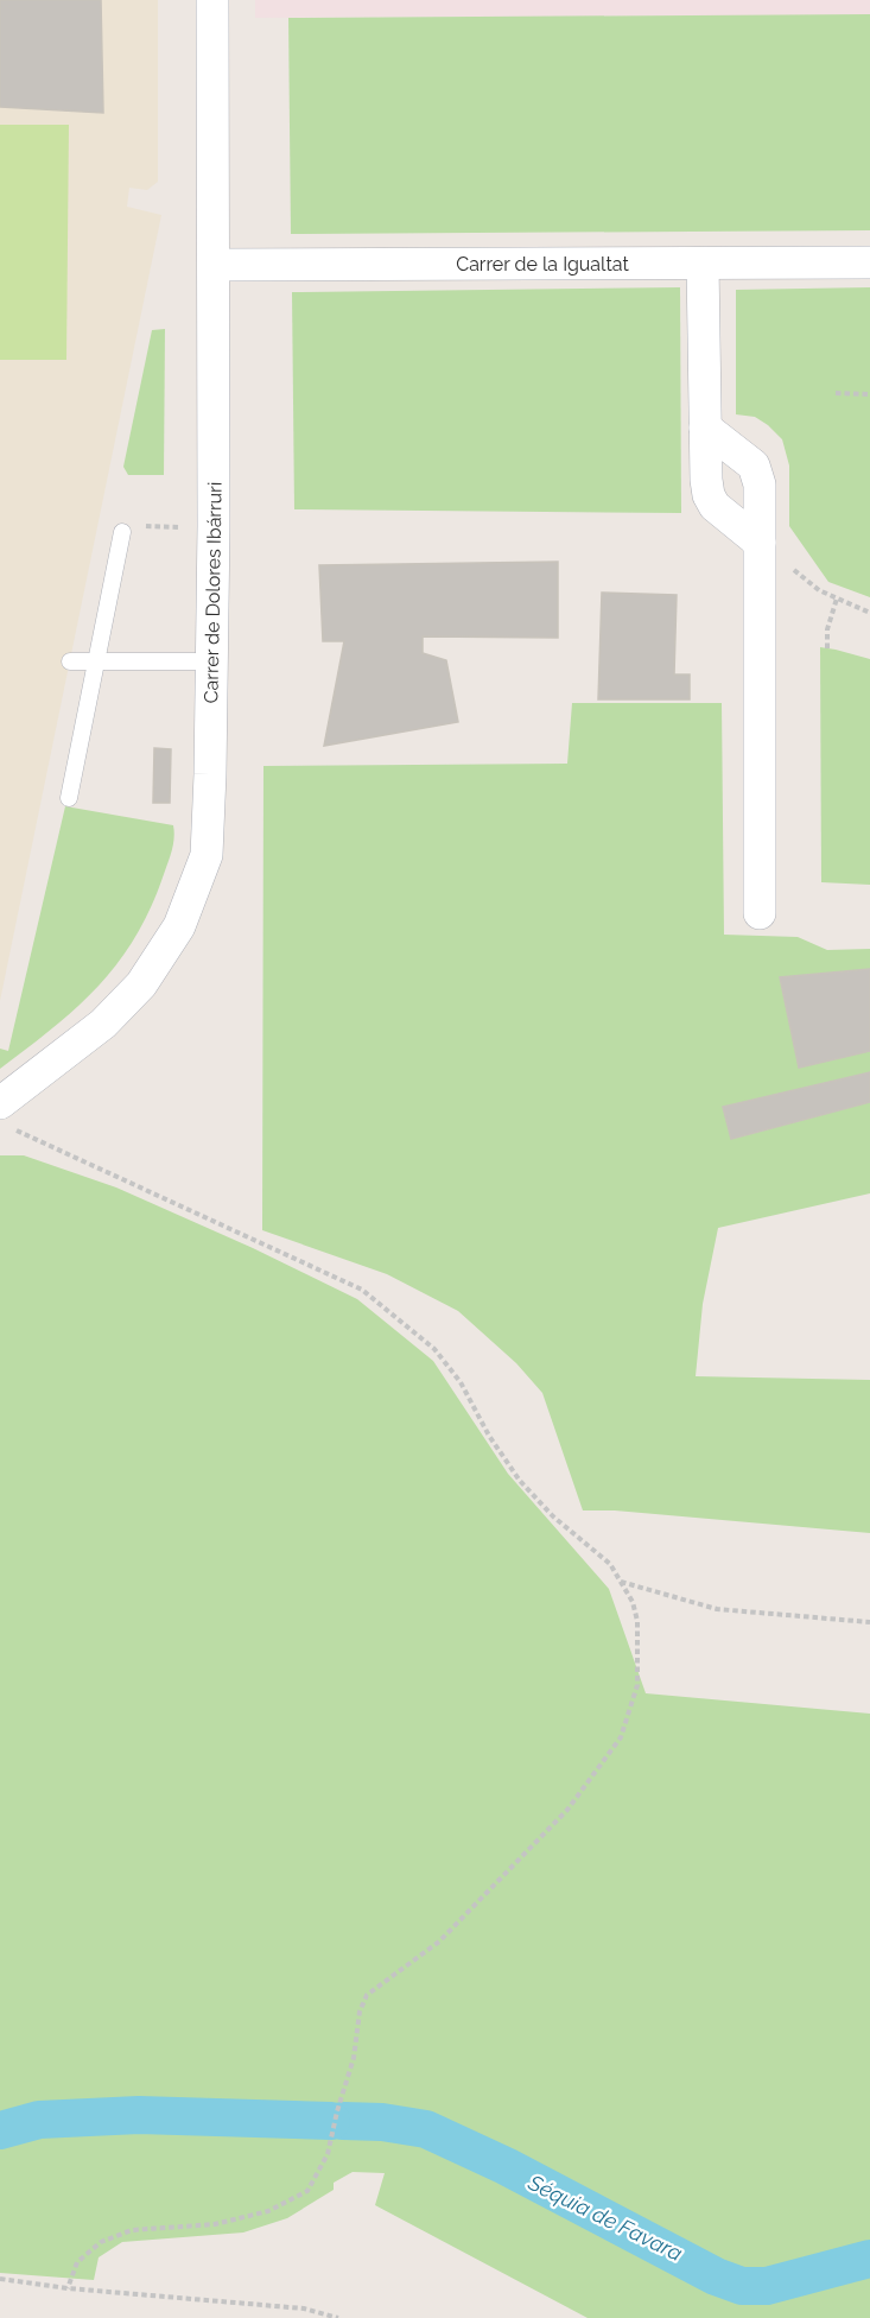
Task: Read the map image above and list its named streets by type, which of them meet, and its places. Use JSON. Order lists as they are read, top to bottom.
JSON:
{
  "streets": {
    "street": ["Carrer de la Igualtat", "Carrer de Dolores Ibárruri"]
  },
  "crossings": [
    ["Carrer de la Igualtat", "Carrer de Dolores Ibárruri"]
  ],
  "water": ["Séquia de Favara"]
}
